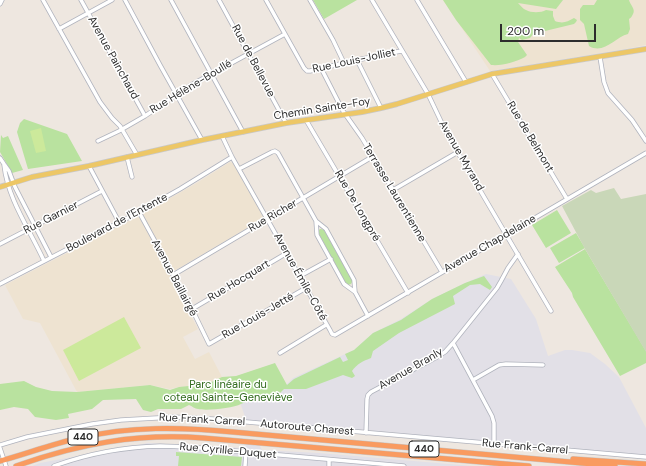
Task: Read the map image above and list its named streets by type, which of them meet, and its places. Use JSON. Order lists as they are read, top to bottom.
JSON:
{
  "streets": {
    "highway": ["Autoroute Charest", "440"],
    "main road": ["Chemin Sainte-Foy"],
    "street": [
      "Avenue Painchaud",
      "Rue de Bellevue",
      "Rue Louis-Jolliet",
      "Rue Hélène-Boullé",
      "Rue de Belmont",
      "Avenue Myrand",
      "Terrasse Laurentienne",
      "Rue De Longpré",
      "Rue Richer",
      "Rue Garnier",
      "Boulevard de l'Entente",
      "Avenue Chapdelaine",
      "Avenue Émile-Côté",
      "Avenue Baillairgé",
      "Rue Hocquart",
      "Rue Louis-Jetté",
      "Avenue Branly",
      "Rue Frank-Carrel",
      "Rue Cyrille-Duquet"
    ]
  },
  "crossings": [
    ["Avenue Painchaud", "Rue Hélène-Boullé"],
    ["Rue de Bellevue", "Rue Hélène-Boullé"],
    ["Rue de Bellevue", "Chemin Sainte-Foy"],
    ["Rue Louis-Jolliet", "Rue Hélène-Boullé"],
    ["Rue Louis-Jolliet", "Avenue Myrand"],
    ["Rue Louis-Jolliet", "Terrasse Laurentienne"],
    ["Chemin Sainte-Foy", "Rue de Belmont"],
    ["Chemin Sainte-Foy", "Avenue Myrand"],
    ["Chemin Sainte-Foy", "Terrasse Laurentienne"],
    ["Chemin Sainte-Foy", "Rue De Longpré"],
    ["Chemin Sainte-Foy", "Avenue Émile-Côté"],
    ["Rue de Belmont", "Avenue Chapdelaine"],
    ["Avenue Myrand", "Avenue Chapdelaine"],
    ["Avenue Myrand", "Avenue Branly"],
    ["Terrasse Laurentienne", "Rue Richer"],
    ["Terrasse Laurentienne", "Avenue Chapdelaine"],
    ["Rue De Longpré", "Rue Richer"],
    ["Rue De Longpré", "Avenue Chapdelaine"],
    ["Rue Richer", "Avenue Émile-Côté"],
    ["Rue Richer", "Avenue Baillairgé"],
    ["Boulevard de l'Entente", "Avenue Émile-Côté"],
    ["Boulevard de l'Entente", "Avenue Baillairgé"],
    ["Avenue Chapdelaine", "Avenue Émile-Côté"],
    ["Avenue Émile-Côté", "Rue Hocquart"],
    ["Avenue Émile-Côté", "Rue Louis-Jetté"],
    ["Avenue Baillairgé", "Rue Hocquart"],
    ["Avenue Baillairgé", "Rue Louis-Jetté"],
    ["Avenue Branly", "Rue Frank-Carrel"]
  ],
  "parks": ["Parc linéaire du coteau Sainte-Geneviève"],
  "scale_bar": "200 m"
}
